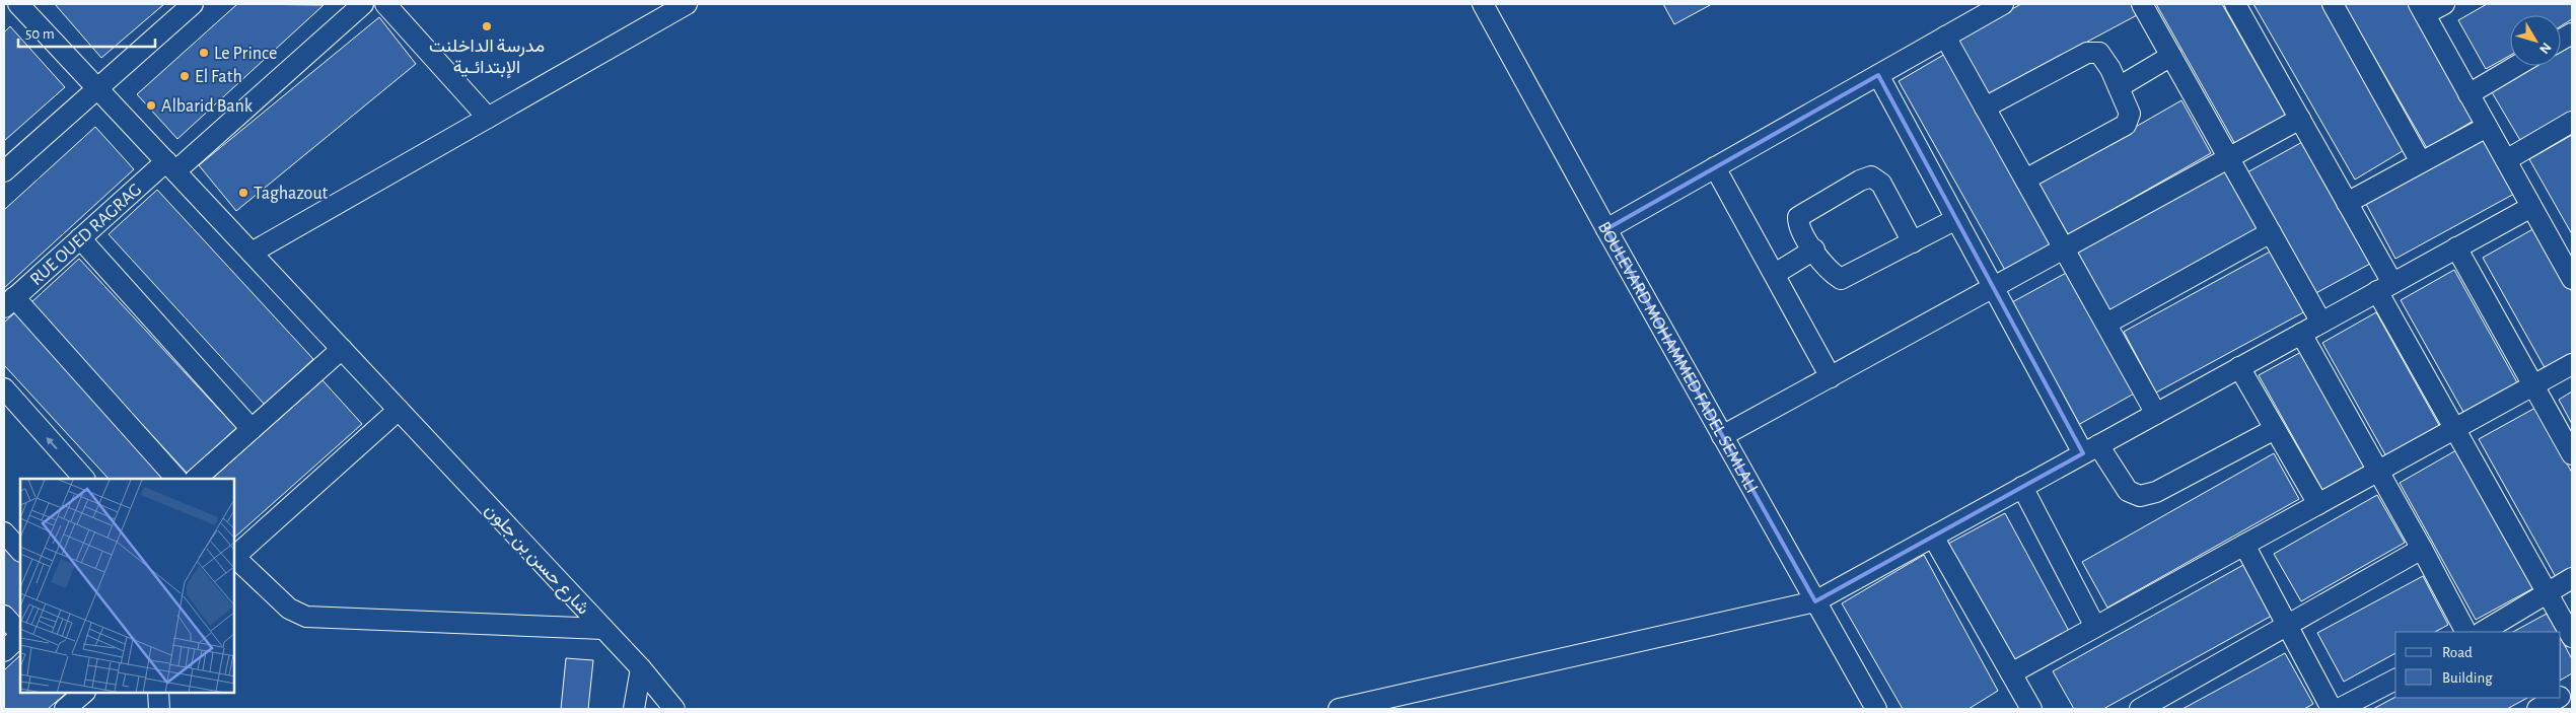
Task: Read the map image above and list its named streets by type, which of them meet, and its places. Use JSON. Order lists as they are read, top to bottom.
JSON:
{
  "streets": {
    "street": ["RUE OUED RAGRAG", "BOULEVARD MOHAMMED FADEL SEMLALI", "شارع حسن بن جلون"]
  },
  "crossings": [
    ["RUE OUED RAGRAG", "شارع حسن بن جلون"]
  ],
  "places": [
    "مدرسة الداخلنت الإبتدائـية",
    "Le Prince",
    "El Fath",
    "Albarid Bank",
    "Taghazout"
  ],
  "legend": ["Road", "Building"],
  "scale_bar": "50 m",
  "north": "bottom right"
}
